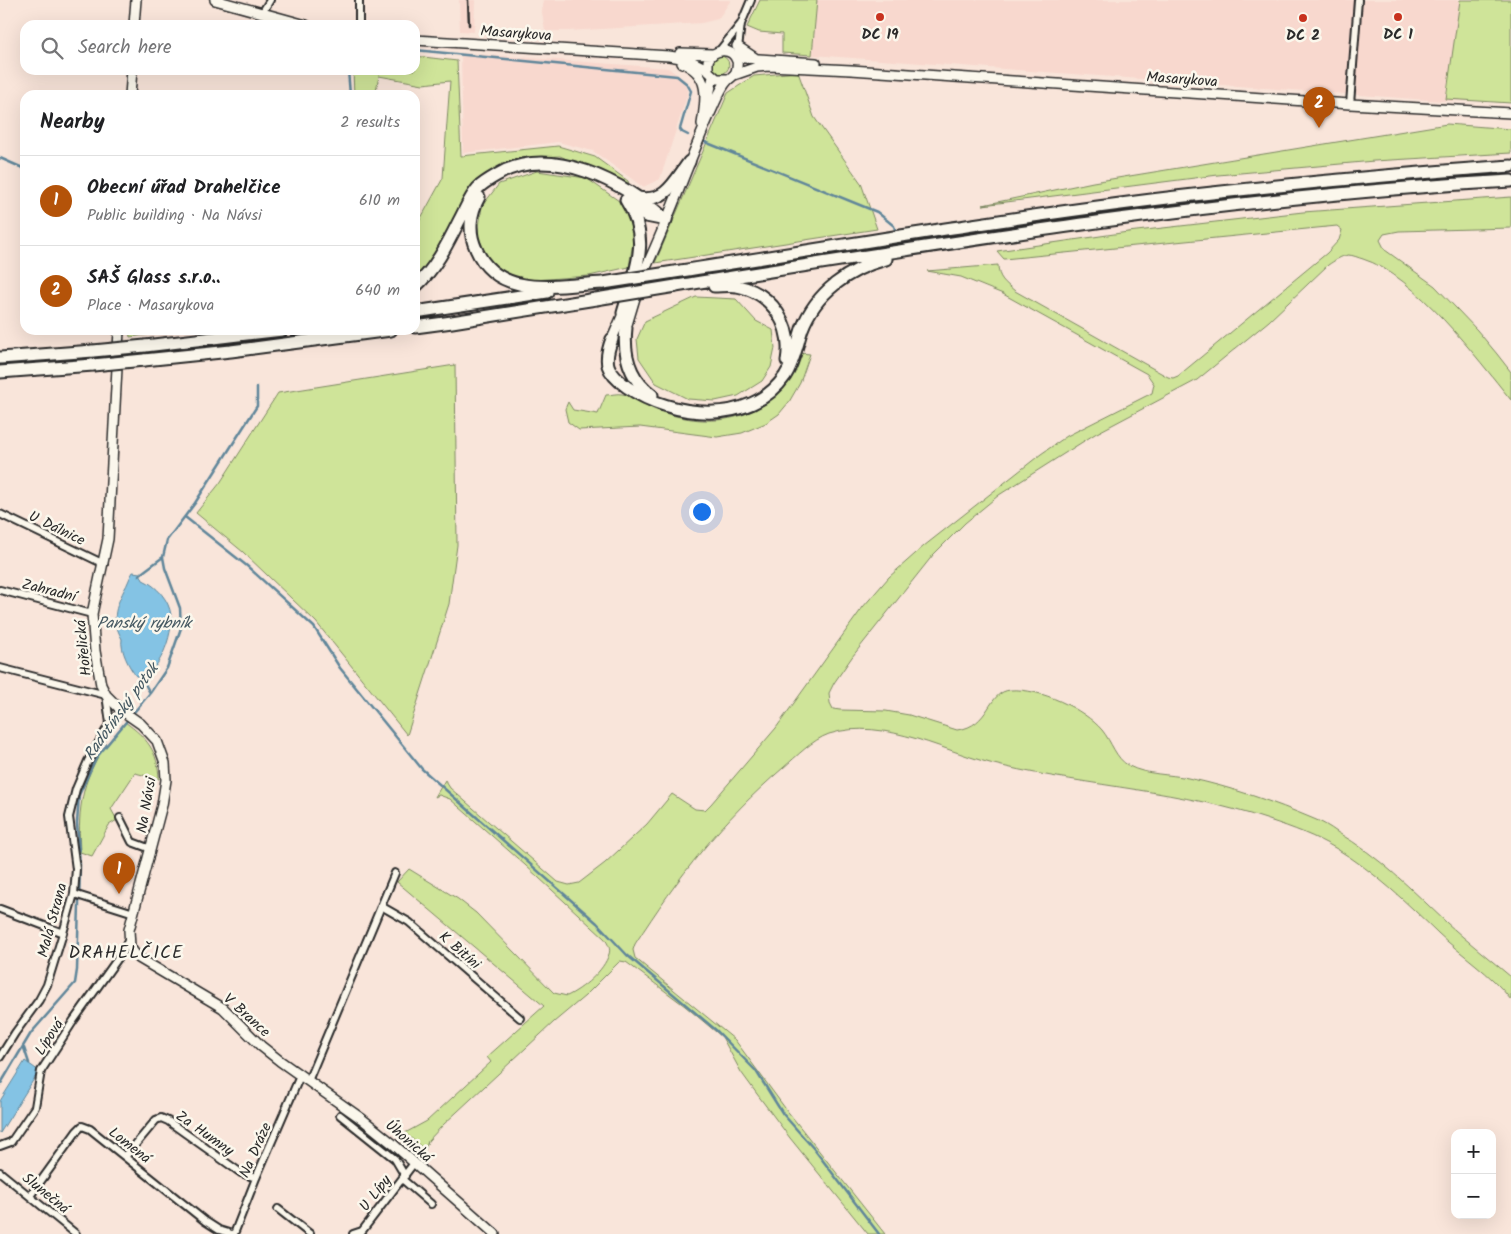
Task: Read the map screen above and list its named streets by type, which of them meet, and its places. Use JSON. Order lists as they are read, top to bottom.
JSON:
{
  "streets": {
    "main road": [
      "Masarykova",
      "Hořelická",
      "Na Návsi",
      "V Brance",
      "Úhonická"
    ],
    "street": [
      "U Dálnice",
      "Zahradní",
      "Malá Strana",
      "K Bitíni",
      "Lípová",
      "Za Humny",
      "Lomená",
      "Na Dráze",
      "Slunečná",
      "U Lípy"
    ]
  },
  "crossings": [
    ["U Dálnice", "Hořelická"],
    ["Zahradní", "Hořelická"],
    ["Hořelická", "Na Návsi"],
    ["Hořelická", "Malá Strana"],
    ["Na Návsi", "Malá Strana"],
    ["Na Návsi", "V Brance"],
    ["Na Návsi", "Lípová"],
    ["K Bitíni", "Na Dráze"],
    ["V Brance", "Lípová"],
    ["V Brance", "Úhonická"],
    ["V Brance", "Na Dráze"],
    ["Za Humny", "Lomená"],
    ["Za Humny", "Na Dráze"],
    ["Úhonická", "Na Dráze"],
    ["Úhonická", "U Lípy"],
    ["Lomená", "Na Dráze"],
    ["Lomená", "Slunečná"]
  ],
  "districts": ["DRAHELČICE"],
  "water": ["Panský rybník", "Radotínský potok"],
  "places": ["DC 19", "DC 1", "DC 2"],
  "page": {
    "search": "Search here",
    "pins": ["2", "1"],
    "heading": ["Nearby", "2 results"],
    "list": [
      {
        "mark": "1",
        "name": "Obecní úřad Drahelčice",
        "note": "Public building · Na Návsi",
        "value": "610 m"
      },
      {
        "mark": "2",
        "name": "SAŠ Glass s.r.o..",
        "note": "Place · Masarykova",
        "value": "640 m"
      }
    ],
    "map_buttons": ["+", "−"]
  }
}
